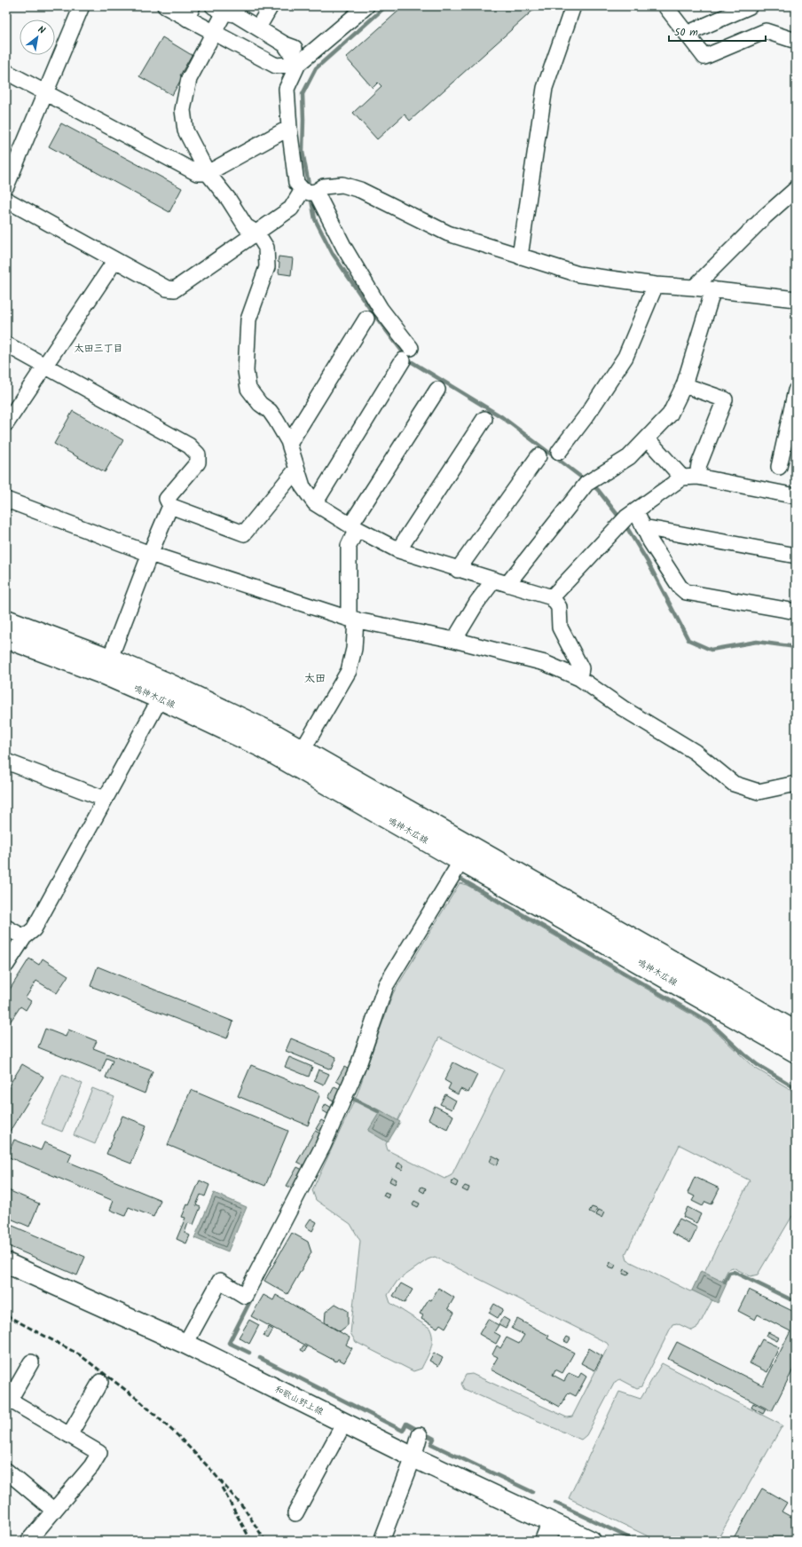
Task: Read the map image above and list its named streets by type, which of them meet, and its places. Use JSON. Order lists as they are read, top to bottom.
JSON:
{
  "streets": {
    "main road": ["鳴神木広線", "和歌山野上線"]
  },
  "districts": ["太田三丁目", "太田"],
  "scale_bar": "50 m",
  "north": "top right"
}
